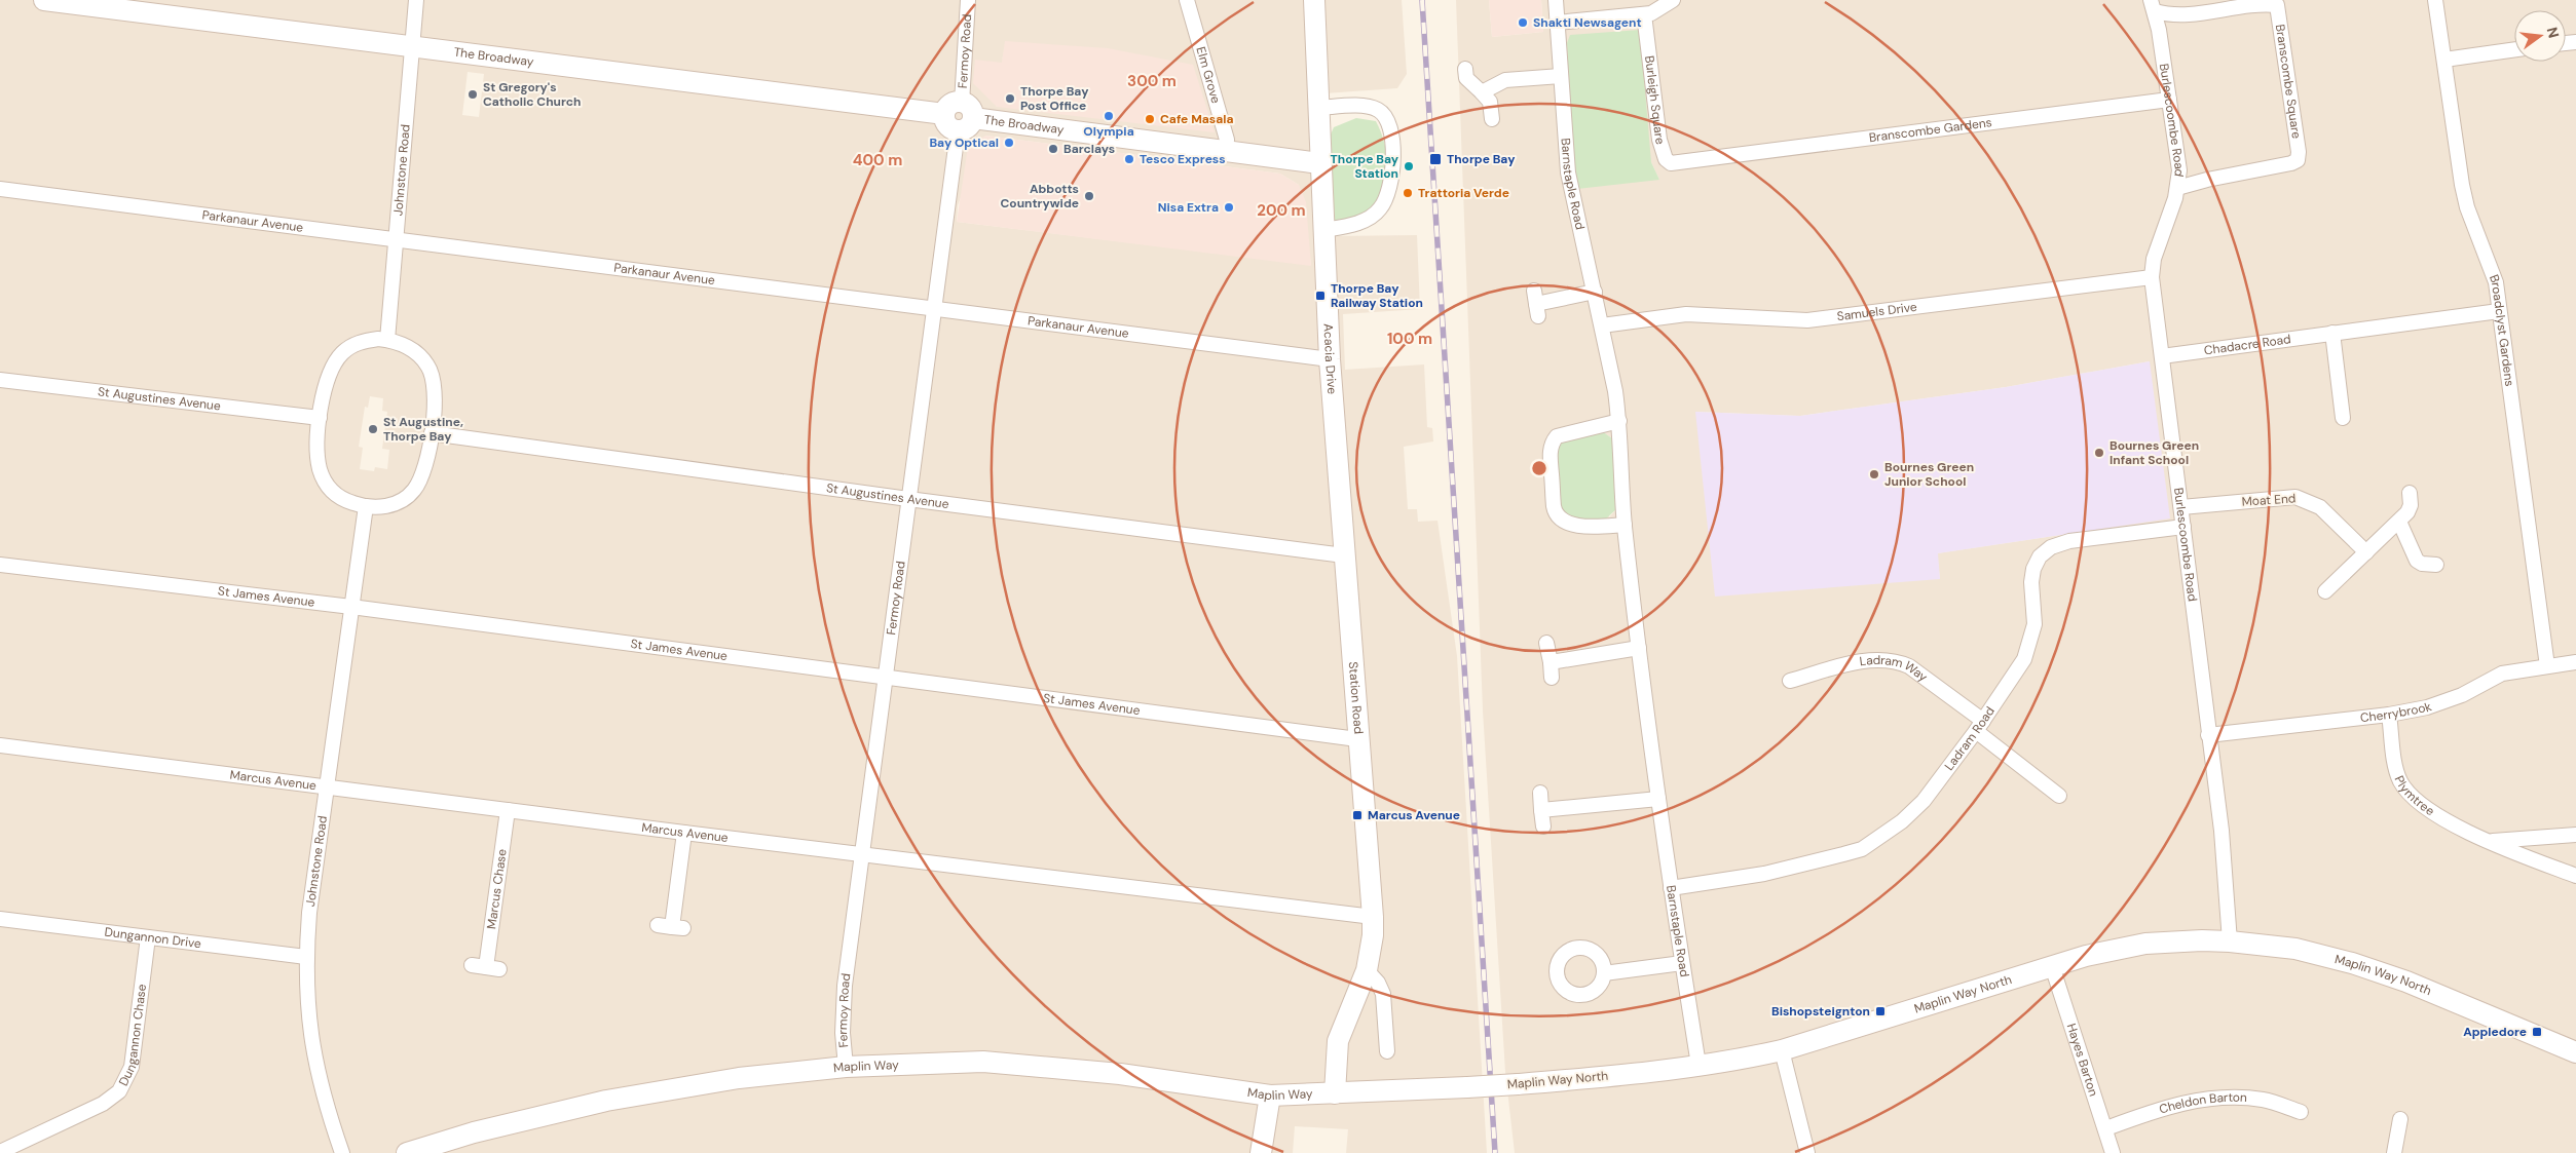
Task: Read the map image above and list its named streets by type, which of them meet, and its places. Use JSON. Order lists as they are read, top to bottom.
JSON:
{
  "streets": {
    "street": [
      "Fermoy Road",
      "The Broadway",
      "Elm Grove",
      "Branscombe Square",
      "Burleigh Square",
      "Burlescoombe Road",
      "Branscombe Gardens",
      "Johnstone Road",
      "Barnstaple Road",
      "Parkanaur Avenue",
      "Samuels Drive",
      "Broadclyst Gardens",
      "Chadacre Road",
      "Acacia Drive",
      "St Augustines Avenue",
      "Moat End",
      "St James Avenue",
      "Ladram Way",
      "Station Road",
      "Cherrybrook",
      "Ladram Road",
      "Marcus Avenue",
      "Plymtree",
      "Marcus Chase",
      "Dungannon Drive",
      "Maplin Way North",
      "Dungannon Chase",
      "Hayes Barton",
      "Maplin Way",
      "Cheldon Barton"
    ]
  },
  "crossings": [
    ["Fermoy Road", "The Broadway"],
    ["Fermoy Road", "Parkanaur Avenue"],
    ["Fermoy Road", "St Augustines Avenue"],
    ["Fermoy Road", "St James Avenue"],
    ["Fermoy Road", "Marcus Avenue"],
    ["Fermoy Road", "Maplin Way"],
    ["The Broadway", "Elm Grove"],
    ["The Broadway", "Johnstone Road"],
    ["The Broadway", "Acacia Drive"],
    ["Branscombe Square", "Burlescoombe Road"],
    ["Burleigh Square", "Branscombe Gardens"],
    ["Burlescoombe Road", "Branscombe Gardens"],
    ["Burlescoombe Road", "Samuels Drive"],
    ["Burlescoombe Road", "Chadacre Road"],
    ["Burlescoombe Road", "Moat End"],
    ["Burlescoombe Road", "Cherrybrook"],
    ["Burlescoombe Road", "Ladram Road"],
    ["Burlescoombe Road", "Maplin Way North"],
    ["Johnstone Road", "Parkanaur Avenue"],
    ["Johnstone Road", "St Augustines Avenue"],
    ["Johnstone Road", "St James Avenue"],
    ["Johnstone Road", "Marcus Avenue"],
    ["Johnstone Road", "Dungannon Drive"],
    ["Barnstaple Road", "Samuels Drive"],
    ["Barnstaple Road", "Ladram Road"],
    ["Barnstaple Road", "Maplin Way North"],
    ["Parkanaur Avenue", "Acacia Drive"],
    ["Broadclyst Gardens", "Chadacre Road"],
    ["Broadclyst Gardens", "Cherrybrook"],
    ["Acacia Drive", "Station Road"],
    ["St Augustines Avenue", "Station Road"],
    ["St James Avenue", "Station Road"],
    ["Ladram Way", "Ladram Road"],
    ["Station Road", "Marcus Avenue"],
    ["Station Road", "Maplin Way North"],
    ["Station Road", "Maplin Way"],
    ["Cherrybrook", "Plymtree"],
    ["Marcus Avenue", "Marcus Chase"],
    ["Dungannon Drive", "Dungannon Chase"],
    ["Maplin Way North", "Hayes Barton"],
    ["Maplin Way North", "Maplin Way"],
    ["Hayes Barton", "Cheldon Barton"]
  ],
  "places": {
    "other": [
      "Shakti Newsagent",
      "St Gregory's Catholic Church",
      "Thorpe Bay Post Office",
      "Olympia",
      "Cafe Masala",
      "Bay Optical",
      "Barclays",
      "Tesco Express",
      "Thorpe Bay Station",
      "Trattoria Verde",
      "Abbotts Countrywide",
      "Nisa Extra",
      "St Augustine, Thorpe Bay",
      "Bournes Green Infant School",
      "Bournes Green Junior School"
    ],
    "transit": [
      "Thorpe Bay",
      "Thorpe Bay Railway Station",
      "Marcus Avenue",
      "Bishopsteignton",
      "Appledore"
    ]
  },
  "north": "right",
  "rings": [
    "300 m",
    "400 m",
    "200 m",
    "100 m"
  ]
}
